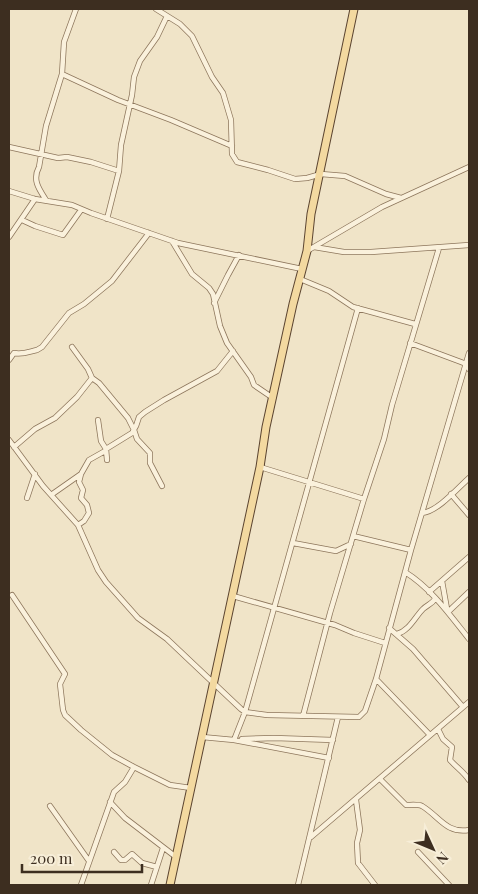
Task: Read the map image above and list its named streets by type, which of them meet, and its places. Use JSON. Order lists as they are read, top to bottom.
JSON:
{
  "scale_bar": "200 m",
  "north": "bottom right"
}
